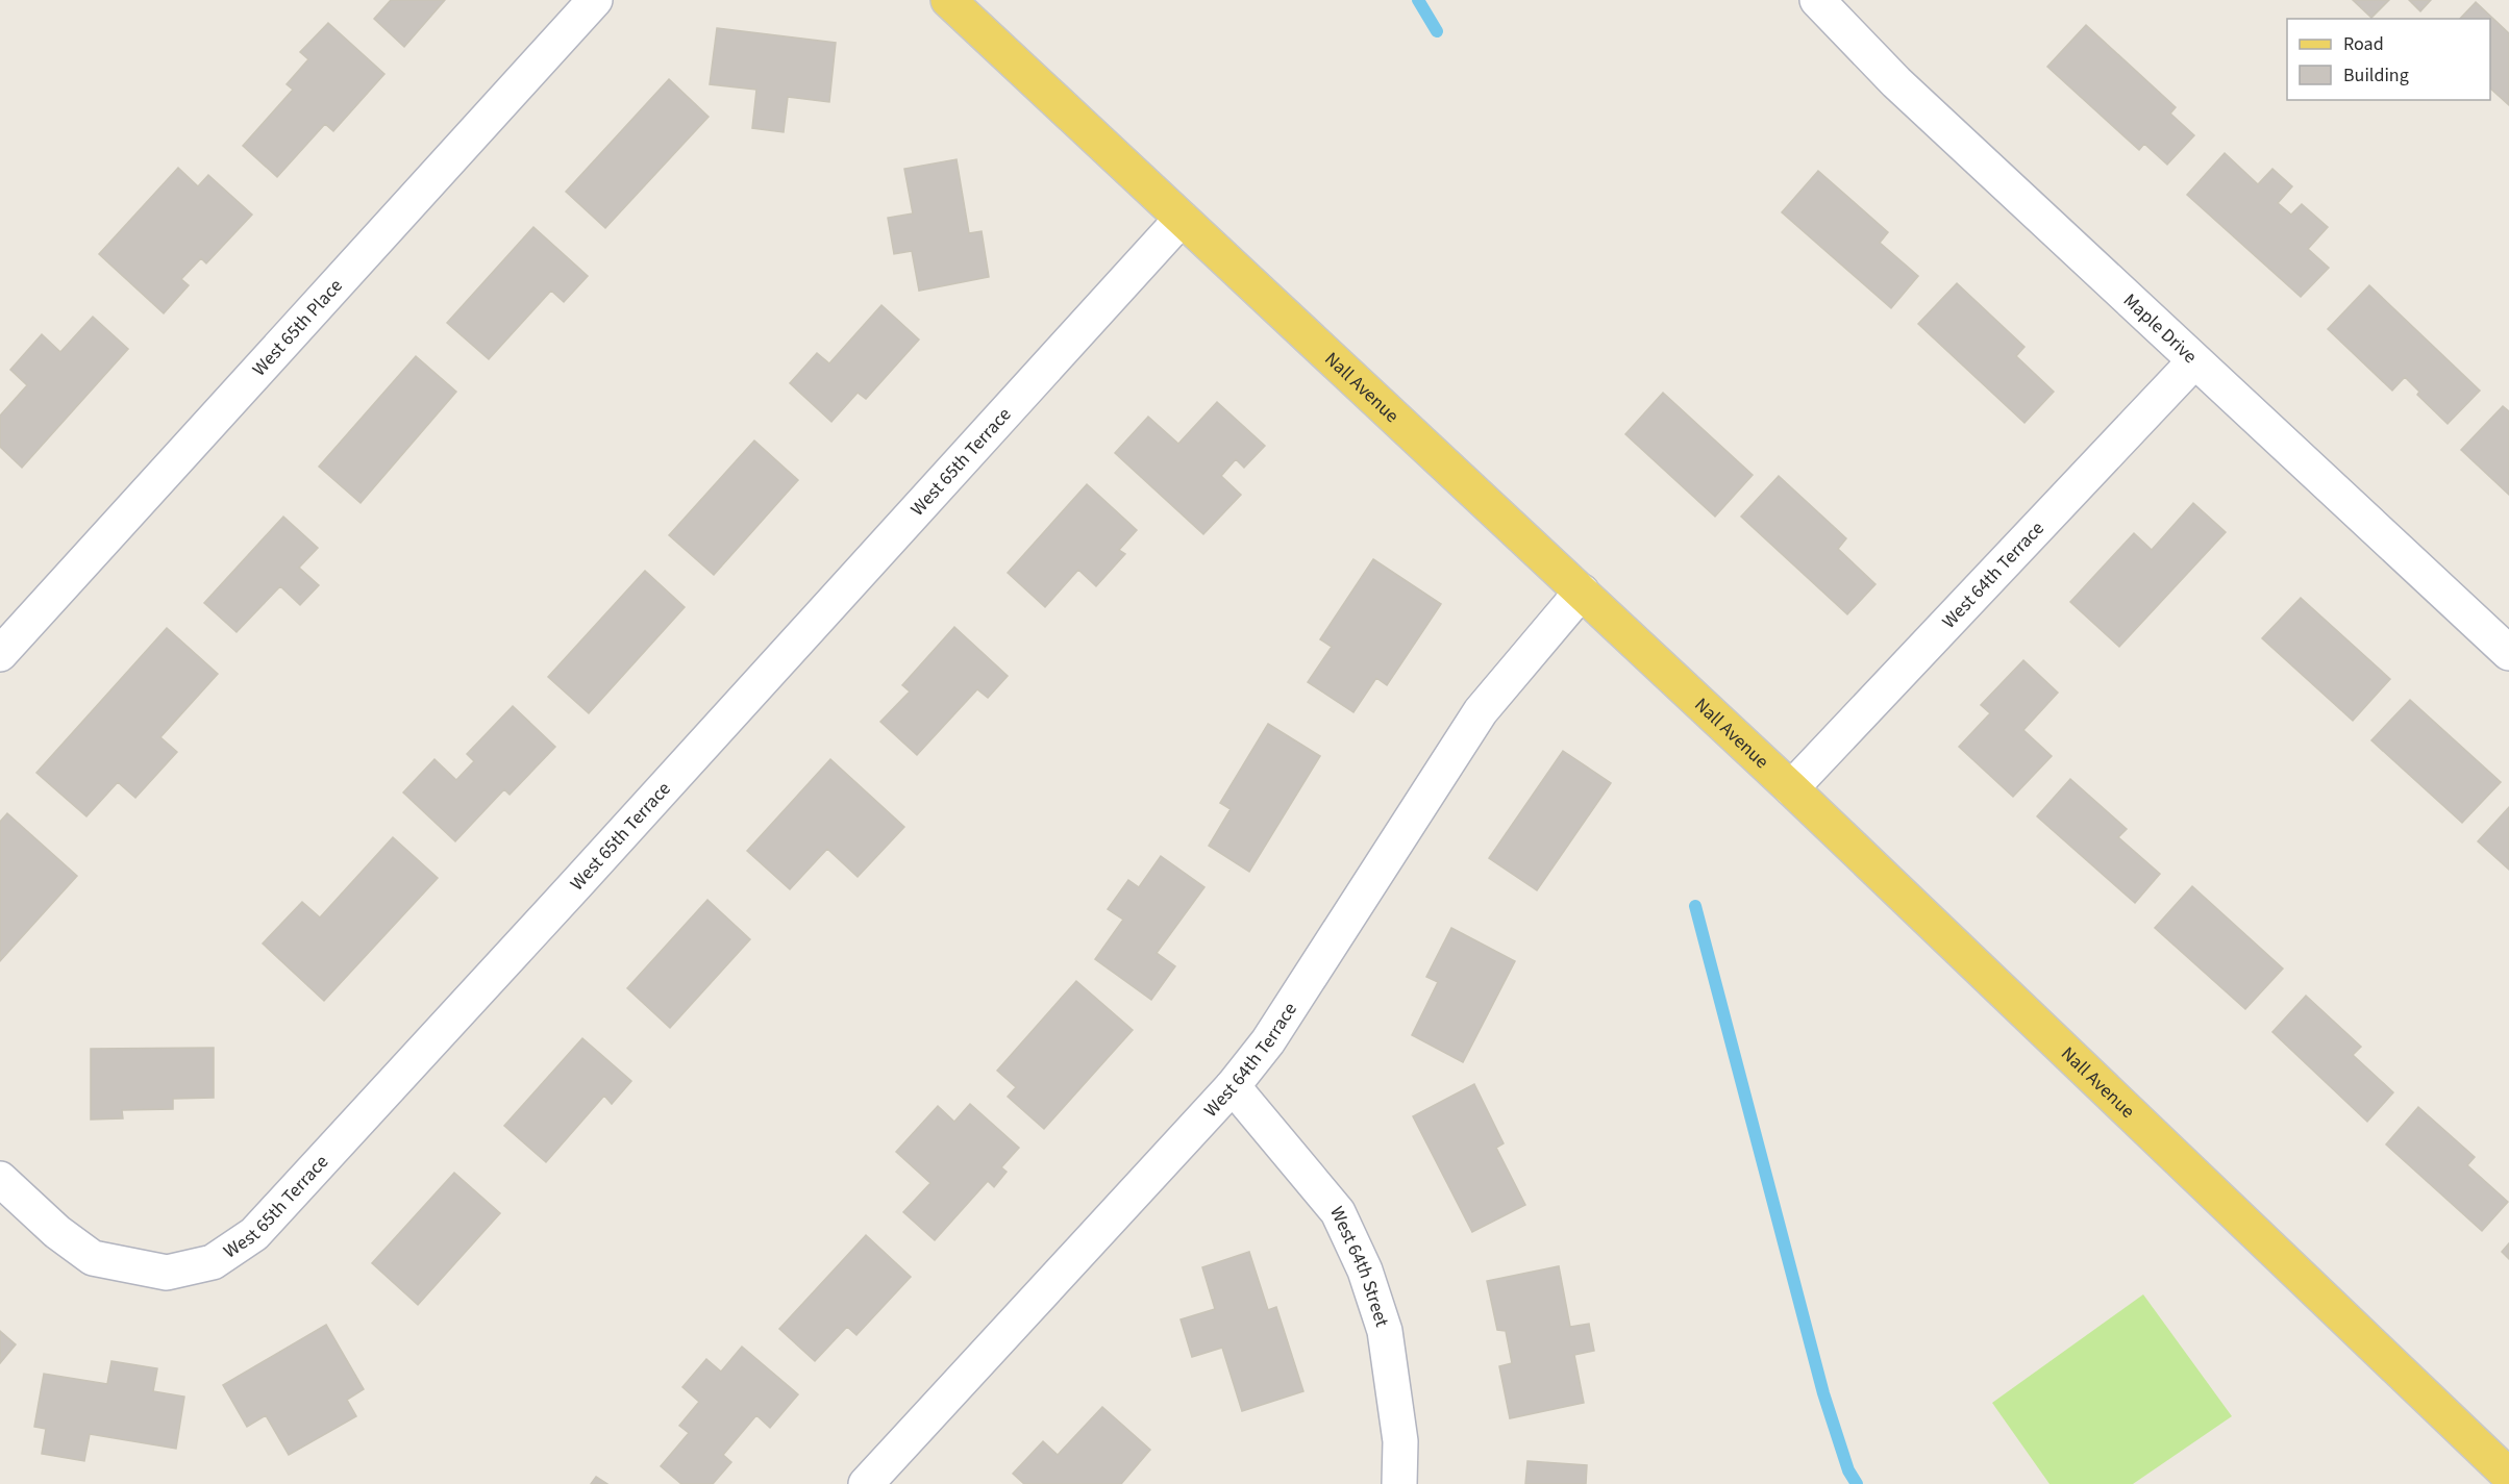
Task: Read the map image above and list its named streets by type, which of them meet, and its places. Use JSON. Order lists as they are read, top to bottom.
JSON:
{
  "streets": {
    "main road": ["Nall Avenue"],
    "street": [
      "West 65th Place",
      "Maple Drive",
      "West 65th Terrace",
      "West 64th Terrace",
      "West 64th Street"
    ]
  },
  "crossings": [
    ["Maple Drive", "West 64th Terrace"],
    ["Nall Avenue", "West 65th Terrace"],
    ["Nall Avenue", "West 64th Terrace"],
    ["West 64th Terrace", "West 64th Street"]
  ],
  "legend": ["Road", "Building"]
}
